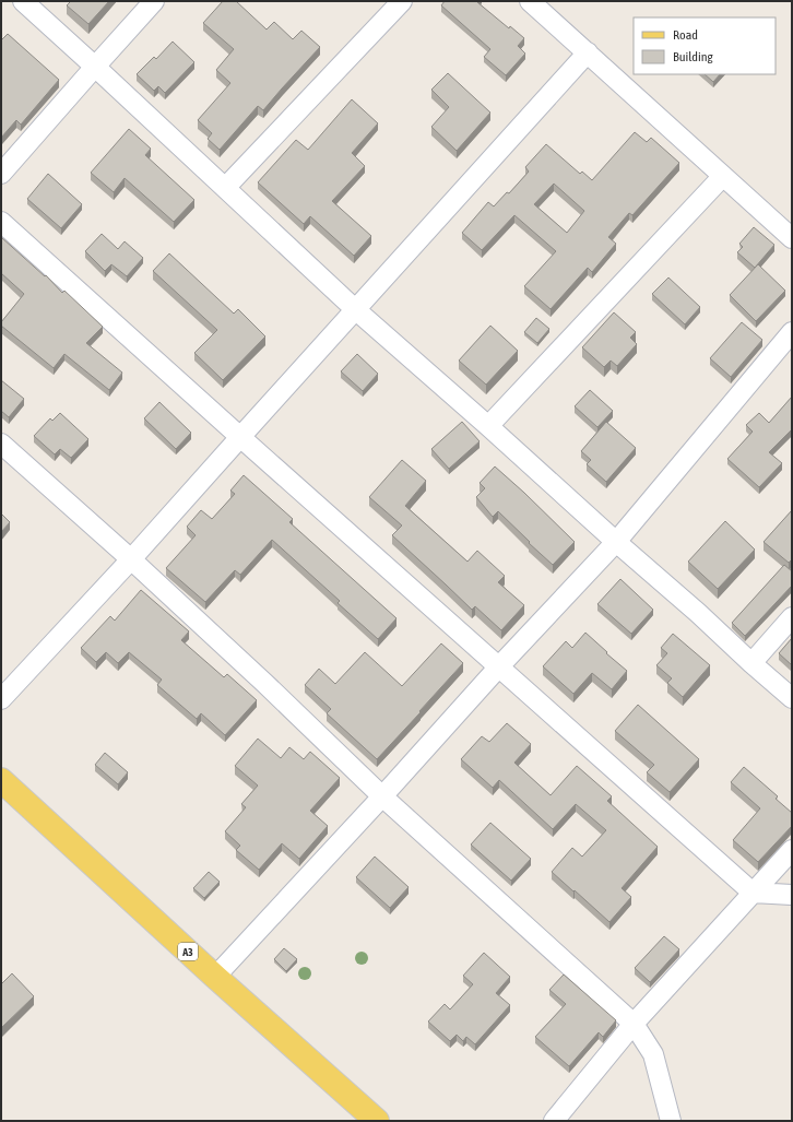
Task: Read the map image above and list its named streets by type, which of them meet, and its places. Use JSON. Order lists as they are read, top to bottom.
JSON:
{
  "streets": {
    "main road": ["A3"]
  },
  "legend": ["Road", "Building"]
}
